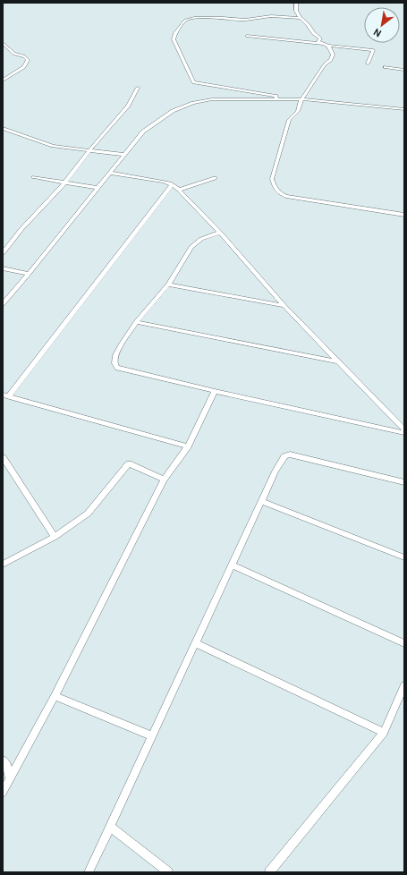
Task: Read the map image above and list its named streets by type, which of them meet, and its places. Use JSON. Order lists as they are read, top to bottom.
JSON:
{
  "north": "bottom left"
}
